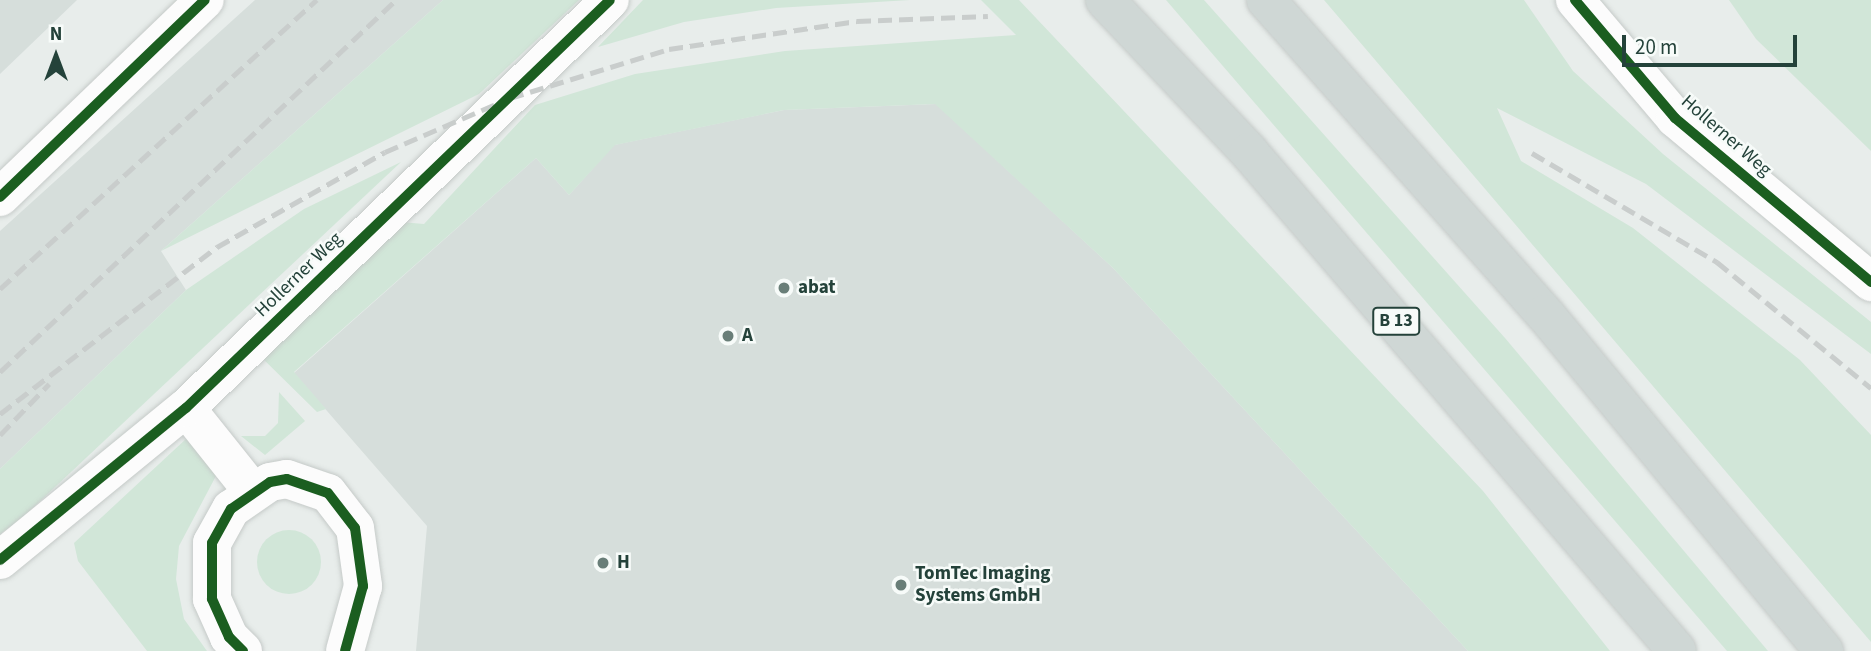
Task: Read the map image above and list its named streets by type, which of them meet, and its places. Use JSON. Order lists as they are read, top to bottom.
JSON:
{
  "streets": {
    "main road": ["B 13"],
    "street": ["Hollerner Weg"]
  },
  "places": [
    "abat",
    "A",
    "H",
    "TomTec Imaging Systems GmbH"
  ],
  "scale_bar": "20 m",
  "north": "top"
}
